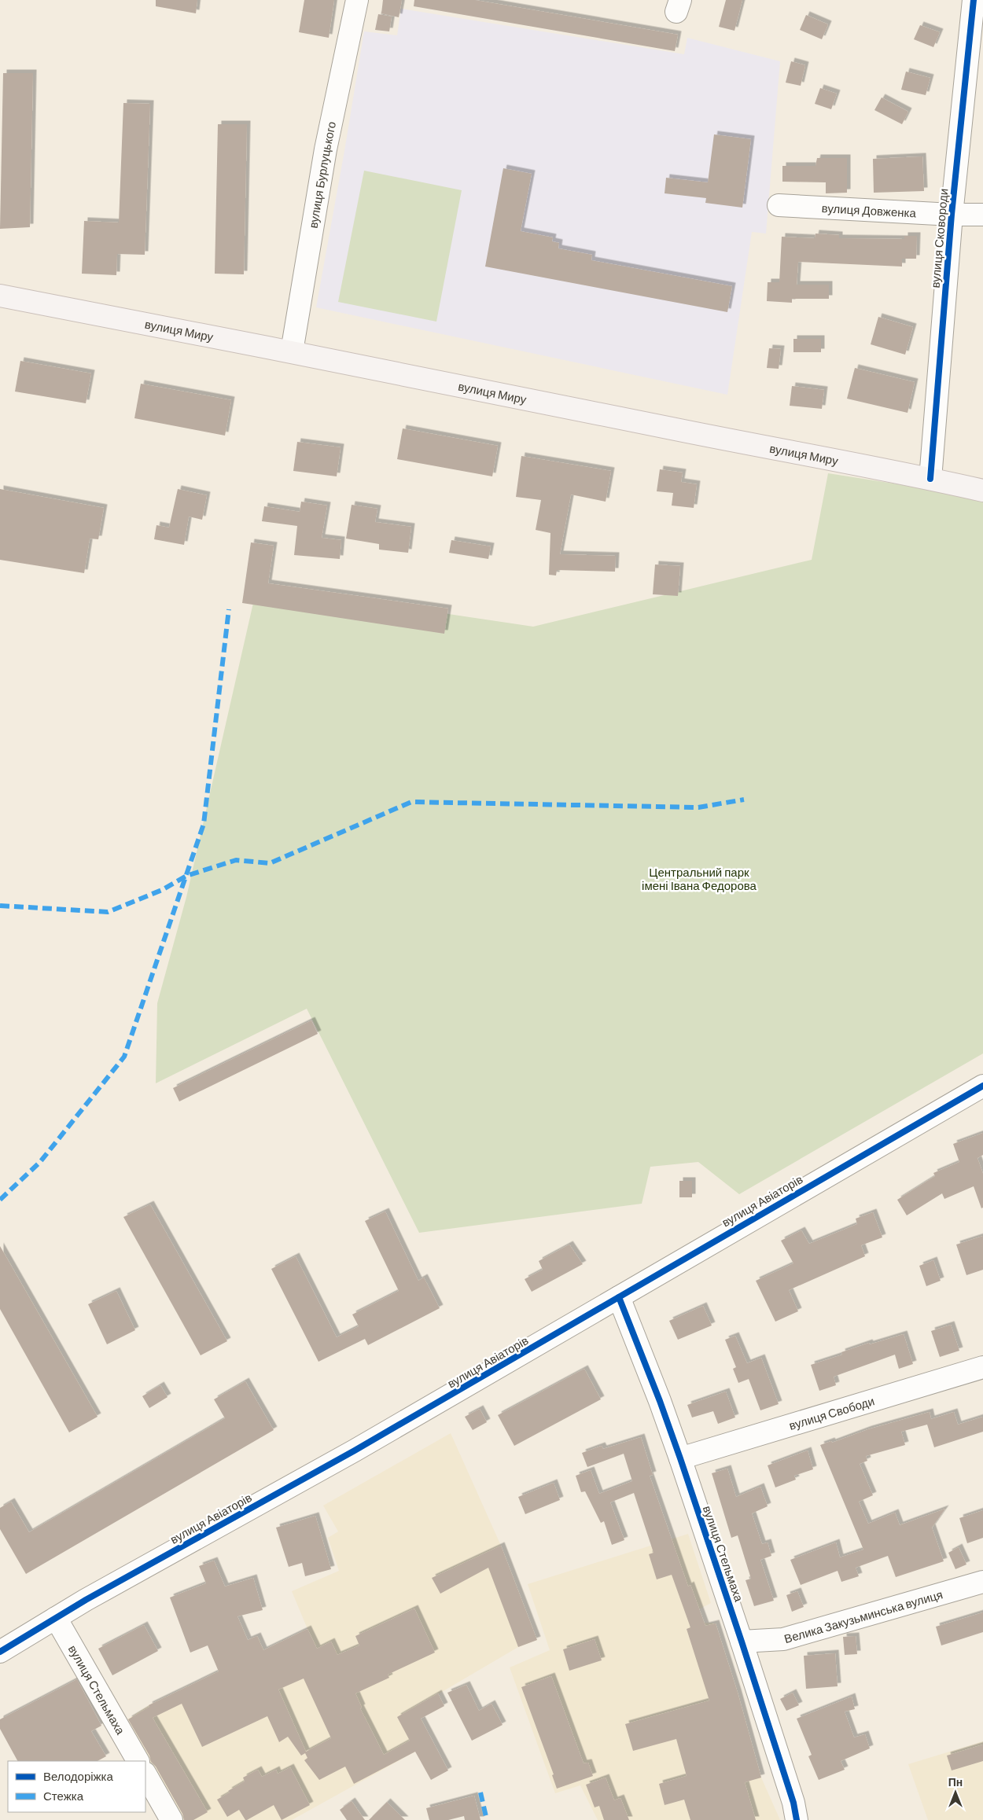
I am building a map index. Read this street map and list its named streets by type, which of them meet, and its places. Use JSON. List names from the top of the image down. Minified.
{"streets":{"main road":["вулиця Миру"],"street":["вулиця Бурлуцького","вулиця Довженка","вулиця Сковороди","вулиця Авіаторів","вулиця Свободи","вулиця Стельмаха","Велика Закузьминська вулиця"]},"crossings":[["вулиця Бурлуцького","вулиця Миру"],["вулиця Довженка","вулиця Сковороди"],["вулиця Сковороди","вулиця Миру"],["вулиця Авіаторів","вулиця Стельмаха"],["вулиця Свободи","вулиця Стельмаха"],["вулиця Стельмаха","Велика Закузьминська вулиця"]],"parks":["Центральний парк імені Івана Федорова"],"legend":["Велодоріжка","Стежка"],"north":"top"}
